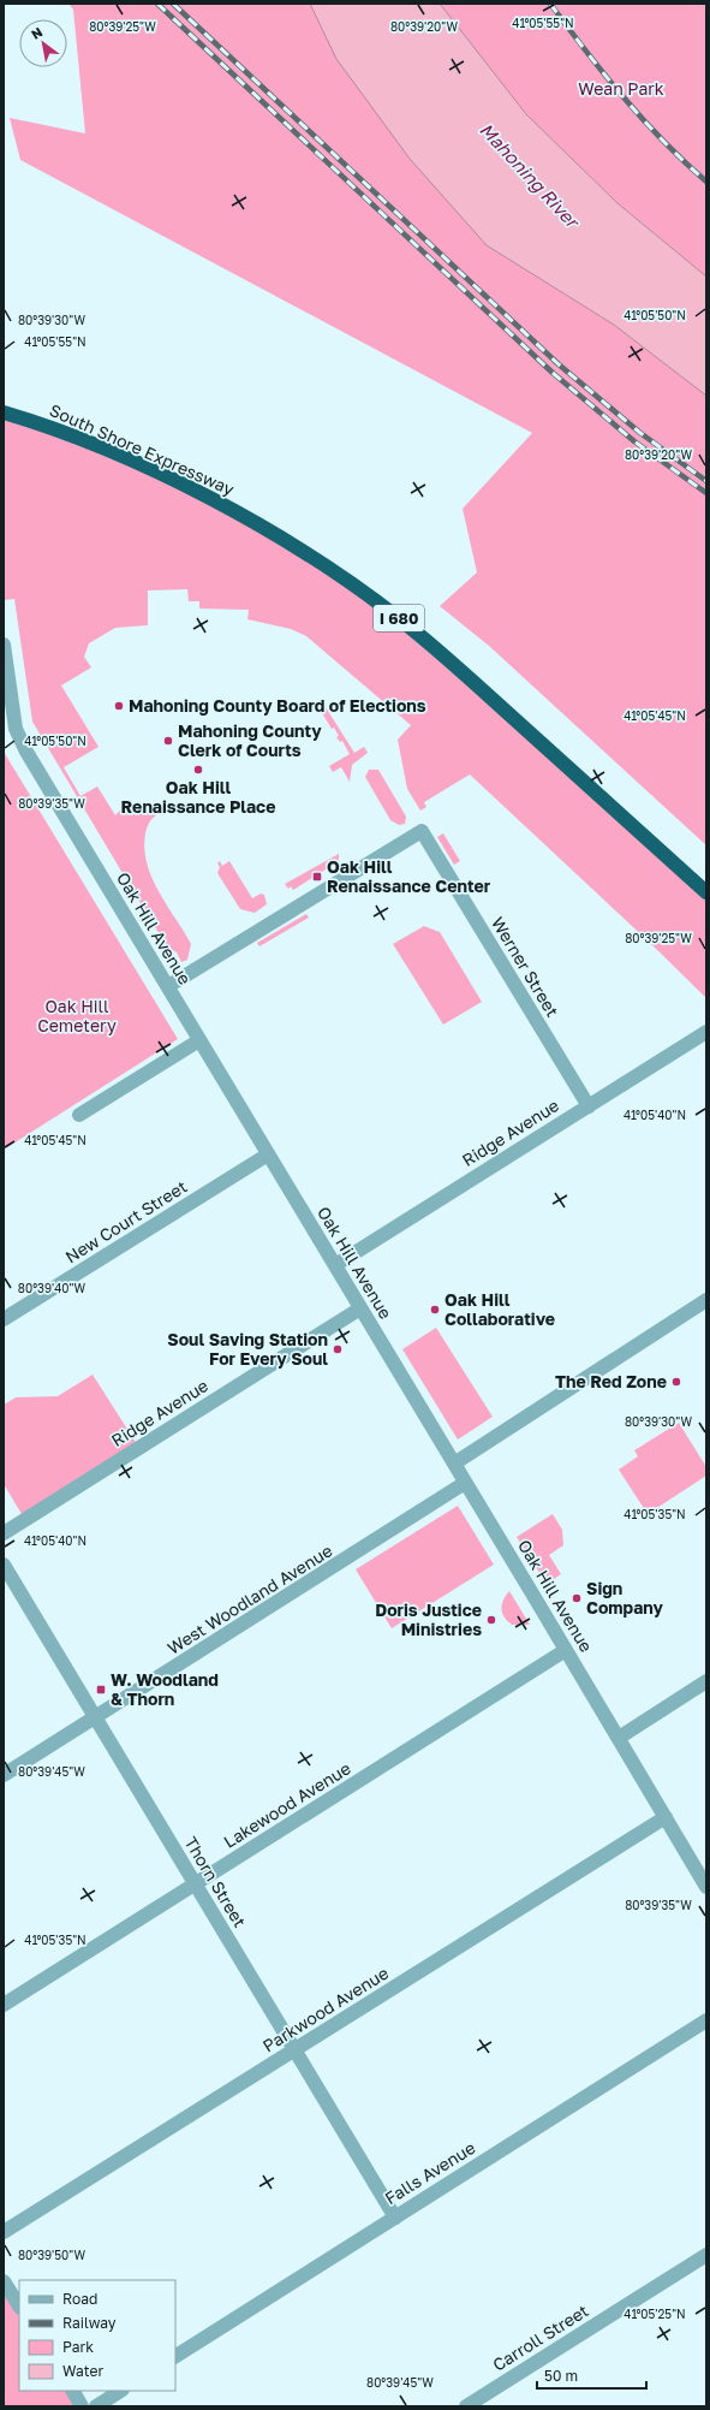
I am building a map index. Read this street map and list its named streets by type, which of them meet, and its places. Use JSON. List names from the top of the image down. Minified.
{"streets":{"highway":["South Shore Expressway","I 680"],"street":["Oak Hill Avenue","Werner Street","Ridge Avenue","New Court Street","West Woodland Avenue","Lakewood Avenue","Thorn Street","Parkwood Avenue","Falls Avenue","Carroll Street"]},"crossings":[["Oak Hill Avenue","Werner Street"],["Oak Hill Avenue","Ridge Avenue"],["Oak Hill Avenue","New Court Street"],["Oak Hill Avenue","West Woodland Avenue"],["Oak Hill Avenue","Lakewood Avenue"],["Oak Hill Avenue","Parkwood Avenue"],["Werner Street","Ridge Avenue"],["West Woodland Avenue","Thorn Street"],["Lakewood Avenue","Thorn Street"],["Thorn Street","Parkwood Avenue"],["Thorn Street","Falls Avenue"]],"water":["Mahoning River"],"parks":["Wean Park","Oak Hill Cemetery"],"places":{"other":["Mahoning County Board of Elections","Mahoning County Clerk of Courts","Oak Hill Renaissance Place","Oak Hill Collaborative","Soul Saving Station For Every Soul","The Red Zone","Sign Company","Doris Justice Ministries"],"transit":["Oak Hill Renaissance Center","W. Woodland & Thorn"]},"legend":["Road","Railway","Park","Water"],"scale_bar":"50 m","north":"top left","coordinates":["41°05'55\"N","80°39'25\"W","80°39'20\"W","41°05'50\"N","80°39'30\"W","41°05'45\"N","80°39'35\"W","41°05'40\"N","80°39'40\"W","41°05'35\"N","80°39'45\"W","80°39'50\"W","41°05'25\"N"]}
